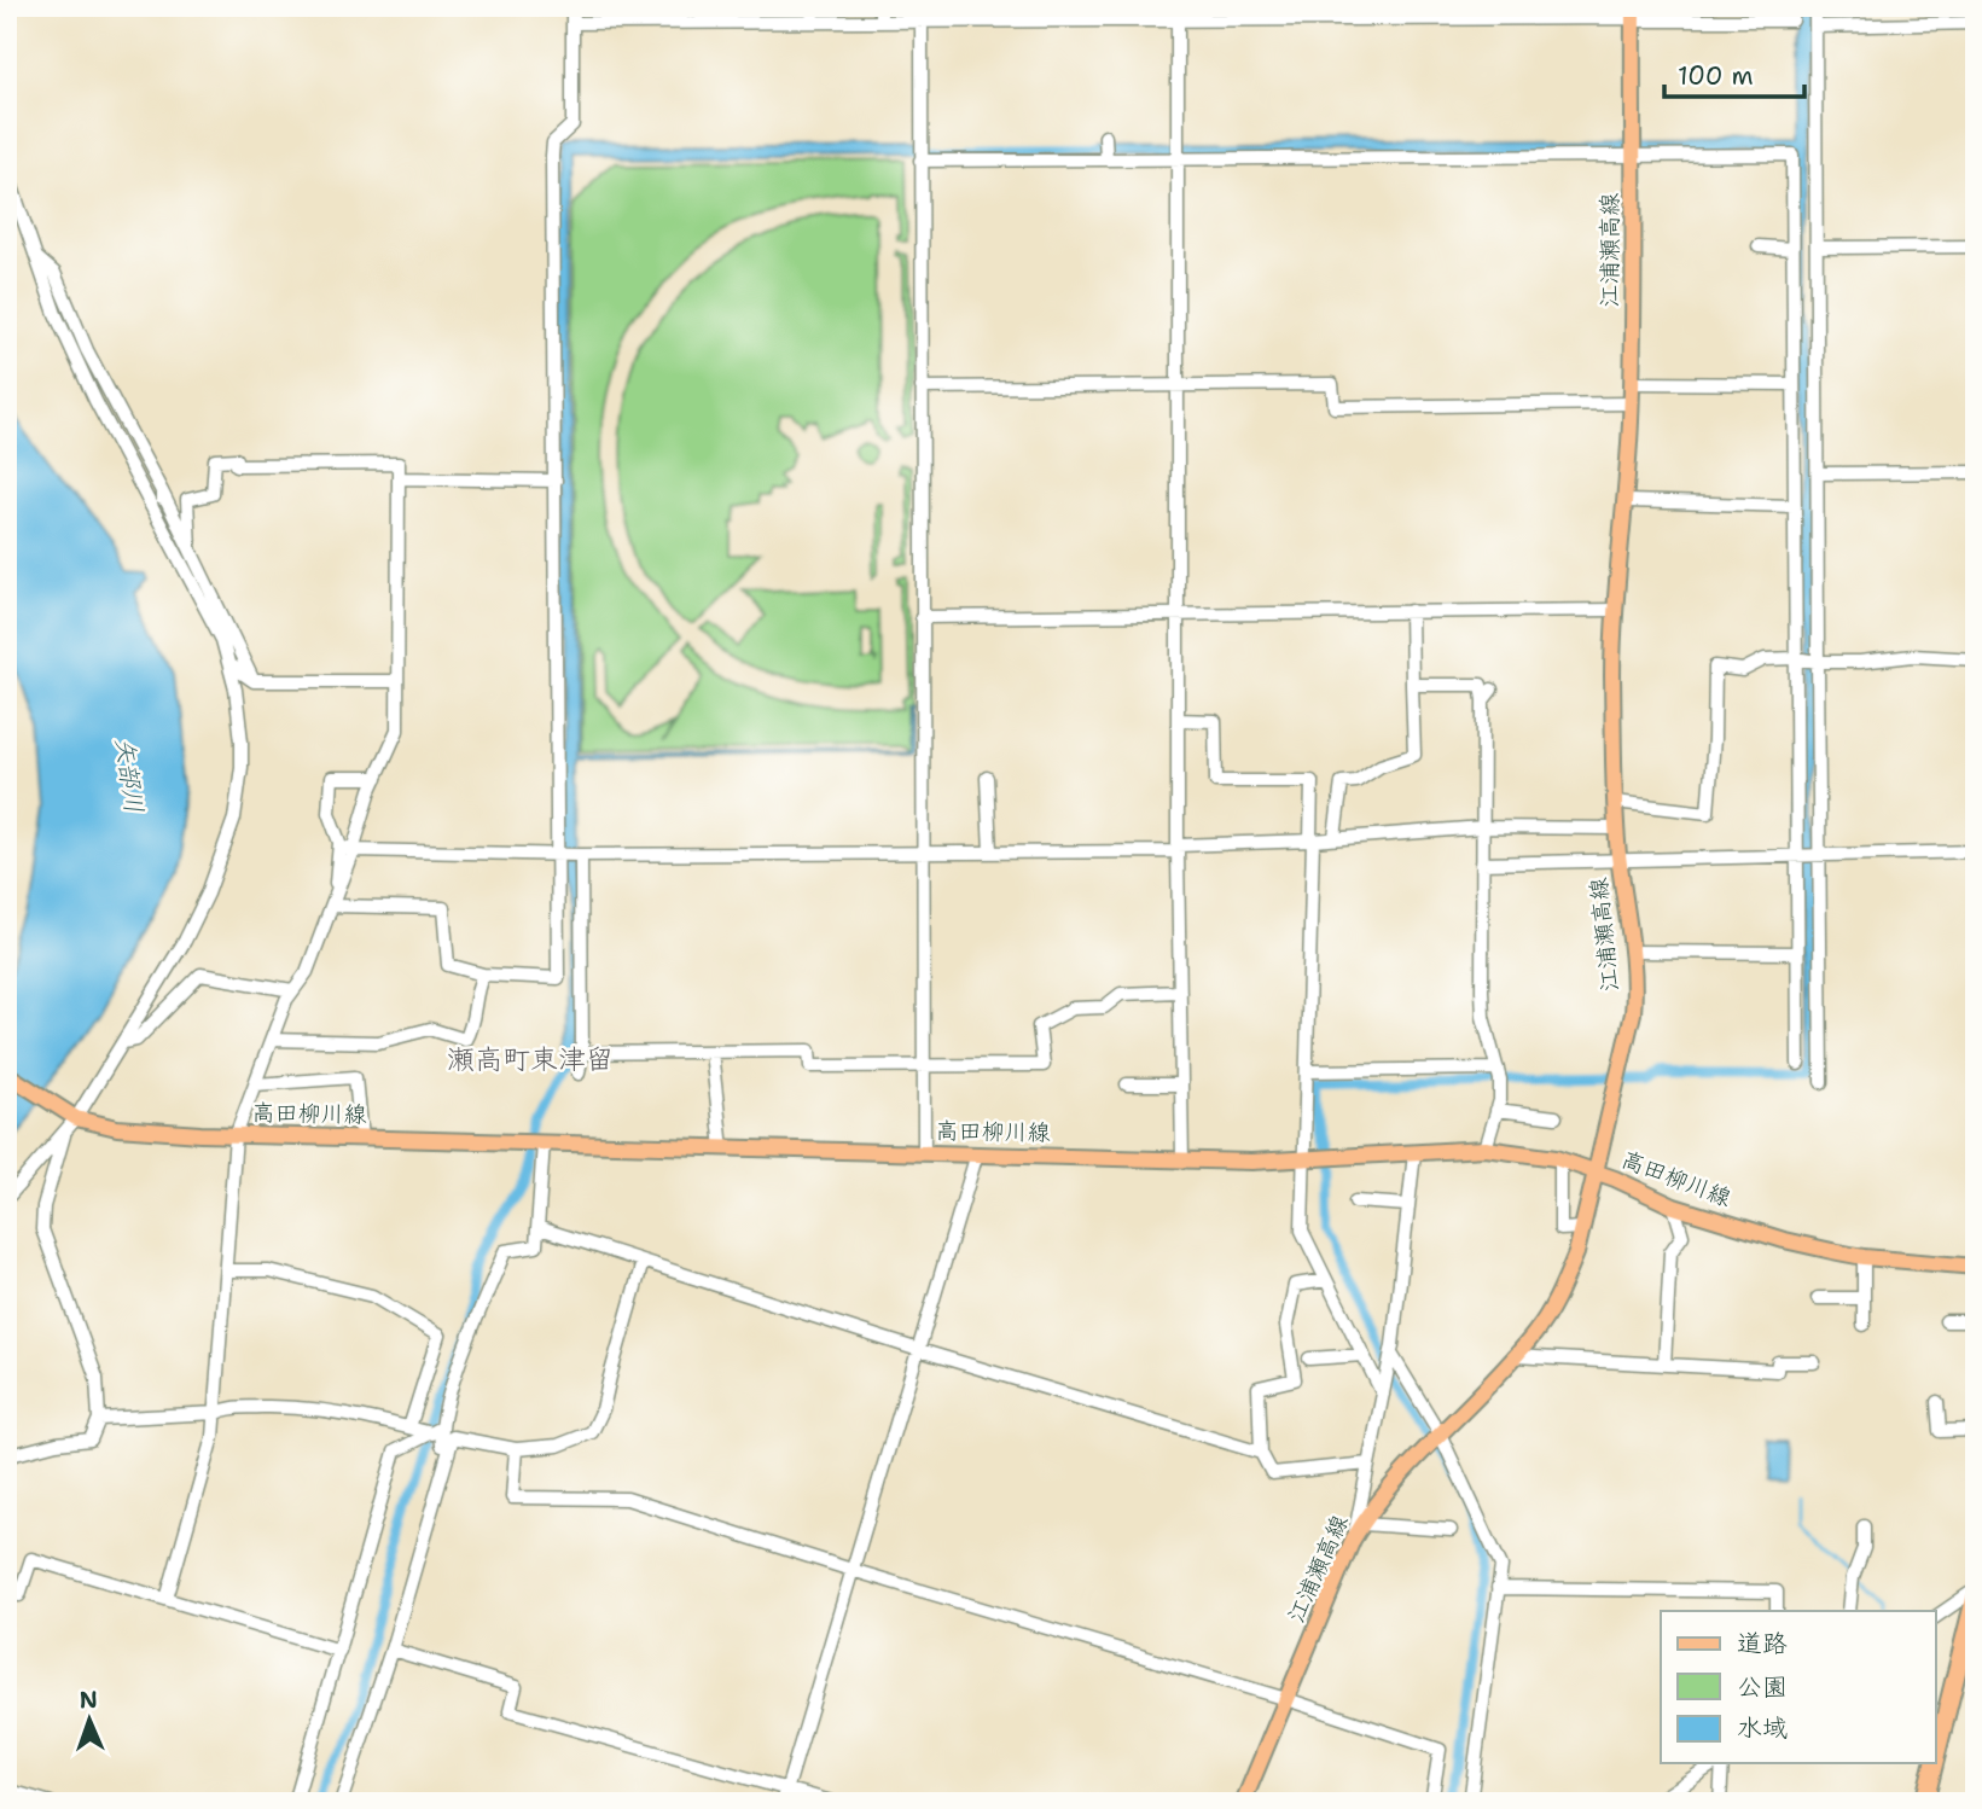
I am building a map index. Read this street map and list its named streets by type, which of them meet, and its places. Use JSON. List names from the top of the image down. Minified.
{"streets":{"main road":["江浦瀬高線","高田柳川線"]},"crossings":[["江浦瀬高線","高田柳川線"]],"districts":["瀬高町東津留"],"water":["矢部川"],"legend":["道路","公園","水域"],"scale_bar":"100 m","north":"top"}
